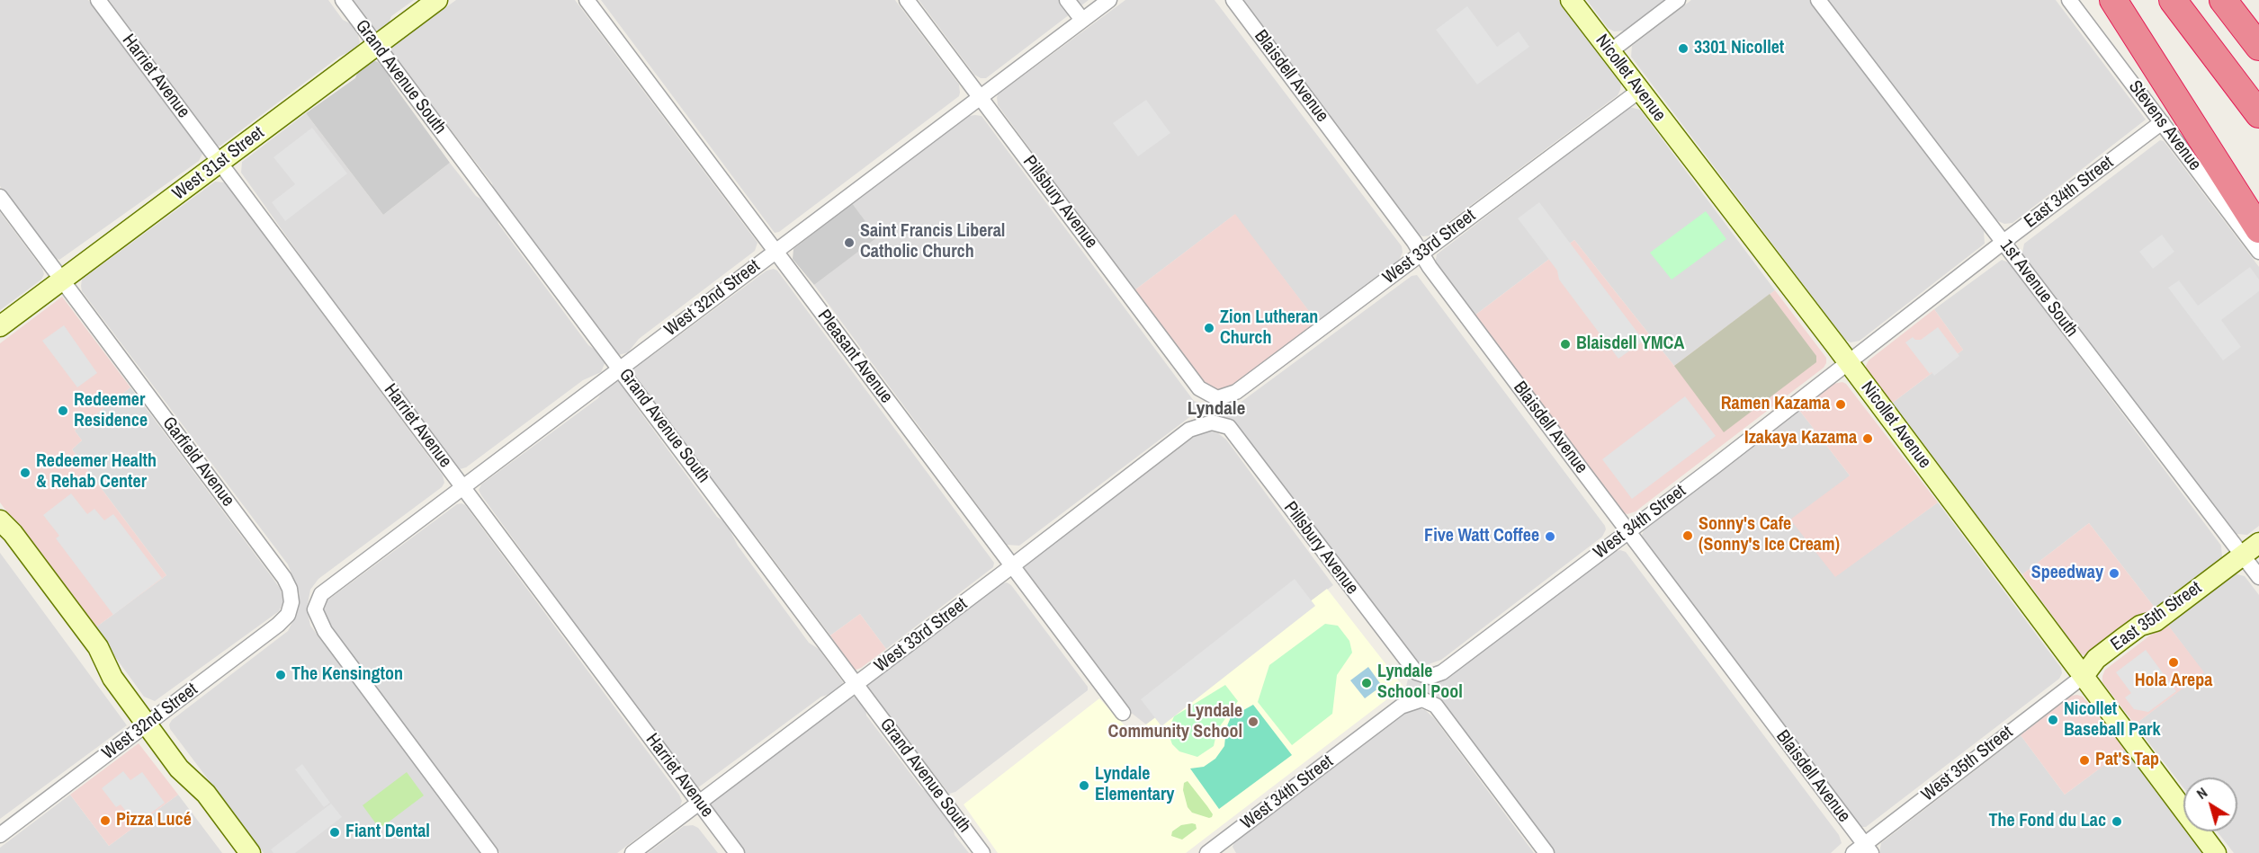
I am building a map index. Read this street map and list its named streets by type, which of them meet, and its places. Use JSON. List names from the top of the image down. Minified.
{"streets":{"main road":["Nicollet Avenue","West 31st Street","East 35th Street"],"street":["Harriet Avenue","Blaisdell Avenue","Grand Avenue South","Stevens Avenue","East 34th Street","Pillsbury Avenue","West 33rd Street","1st Avenue South","West 32nd Street","Pleasant Avenue","Garfield Avenue","West 34th Street","West 35th Street"]},"crossings":[["Harriet Avenue","West 31st Street"],["Harriet Avenue","West 33rd Street"],["Harriet Avenue","West 32nd Street"],["Blaisdell Avenue","West 33rd Street"],["Blaisdell Avenue","West 34th Street"],["Blaisdell Avenue","West 35th Street"],["Grand Avenue South","West 31st Street"],["Grand Avenue South","West 33rd Street"],["Grand Avenue South","West 32nd Street"],["Nicollet Avenue","East 34th Street"],["Nicollet Avenue","West 33rd Street"],["Nicollet Avenue","West 34th Street"],["Nicollet Avenue","East 35th Street"],["Nicollet Avenue","West 35th Street"],["Stevens Avenue","East 34th Street"],["West 31st Street","Garfield Avenue"],["East 34th Street","1st Avenue South"],["East 34th Street","West 34th Street"],["Pillsbury Avenue","West 33rd Street"],["Pillsbury Avenue","West 32nd Street"],["Pillsbury Avenue","West 34th Street"],["West 33rd Street","Pleasant Avenue"],["1st Avenue South","East 35th Street"],["West 32nd Street","Pleasant Avenue"],["West 32nd Street","Garfield Avenue"],["East 35th Street","West 35th Street"]],"districts":["Lyndale"],"places":["3301 Nicollet","Saint Francis Liberal Catholic Church","Zion Lutheran Church","Blaisdell YMCA","Ramen Kazama","Redeemer Residence","Izakaya Kazama","Redeemer Health & Rehab Center","Sonny's Cafe (Sonny's Ice Cream)","Five Watt Coffee","Speedway","Hola Arepa","The Kensington","Lyndale School Pool","Nicollet Baseball Park","Lyndale Community School","Pat's Tap","Lyndale Elementary","Pizza Lucé","The Fond du Lac","Fiant Dental"],"north":"top left"}
